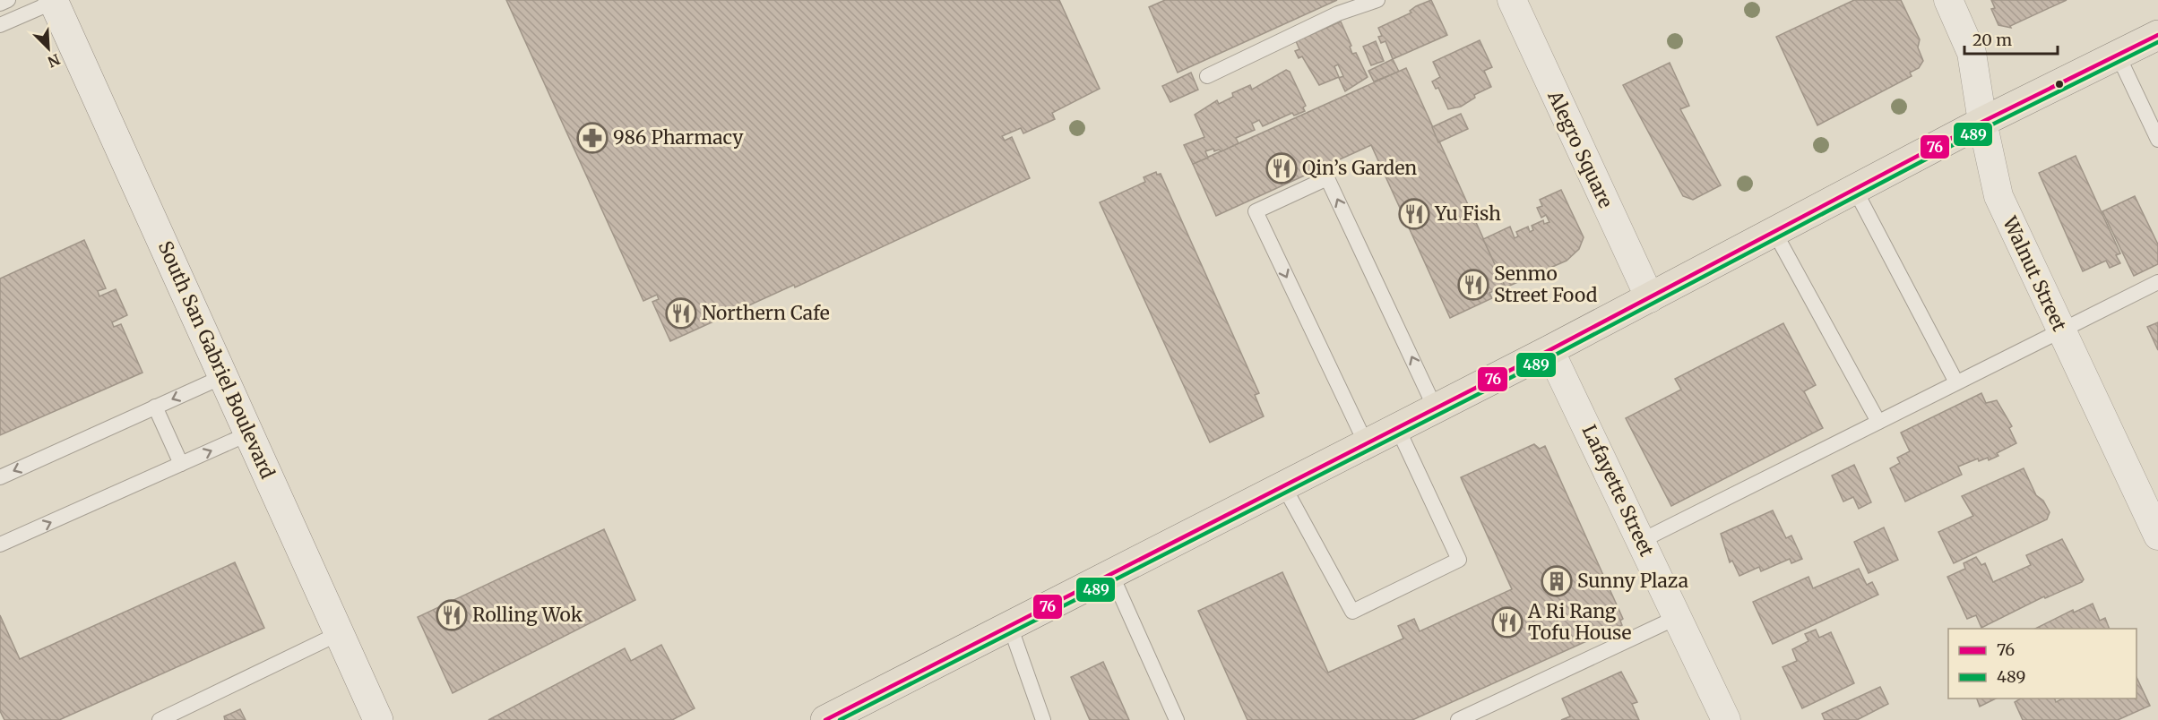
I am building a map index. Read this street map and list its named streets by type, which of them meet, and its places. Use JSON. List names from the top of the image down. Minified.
{"streets":{"main road":["South San Gabriel Boulevard"],"street":["Alegro Square","Walnut Street","Lafayette Street"]},"places":{"pharmacy":["986 Pharmacy"],"restaurant":["Qin’s Garden","Yu Fish","Senmo Street Food","Northern Cafe","Rolling Wok","A Ri Rang Tofu House"],"building":["Sunny Plaza"]},"lines":["transit line 76","transit line 489"],"legend":["76","489"],"scale_bar":"20 m","north":"bottom right"}
